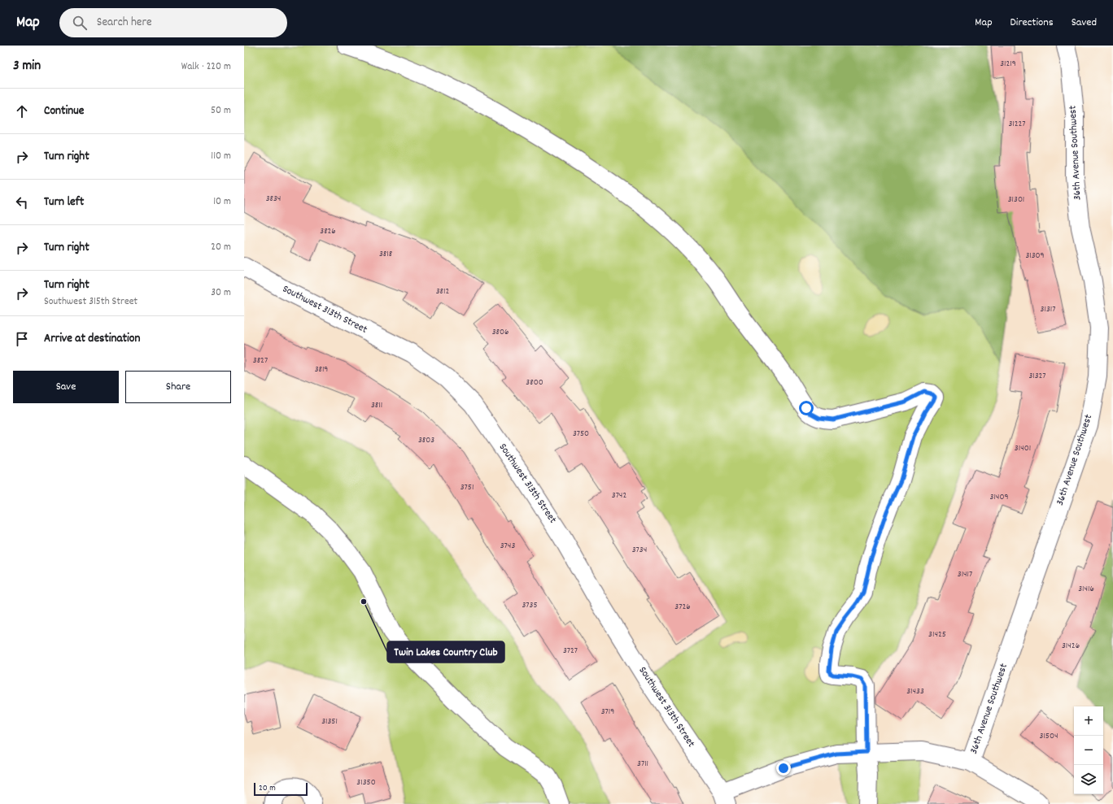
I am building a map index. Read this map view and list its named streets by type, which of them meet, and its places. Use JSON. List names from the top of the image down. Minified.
{"streets":{"street":["36th Avenue Southwest","Southwest 313th Street"]},"places":["Twin Lakes Country Club"],"house_numbers":["31219","31227","3834","31301","3826","3818","31309","3812","31317","3806","3827","3819","31327","3800","3811","3750","3803","31401","3751","3742","31409","3743","3734","31417","31416","3735","3726","31425","31426","3727","31433","3719","31351","31504","3711","31350"],"scale_bar":"20 m","page":{"header":"Map","search":"Search here","nav":["Map","Directions","Saved"],"heading":["3 min","Walk · 220 m"],"list":[["Continue","50 m"],["Turn right","110 m"],["Turn left","10 m"],["Turn right","20 m"],["Turn right","Southwest 315th Street","30 m"],"Arrive at destination"],"buttons":["Save","Share"],"map_buttons":["+","−"],"scale":"20 m"}}
